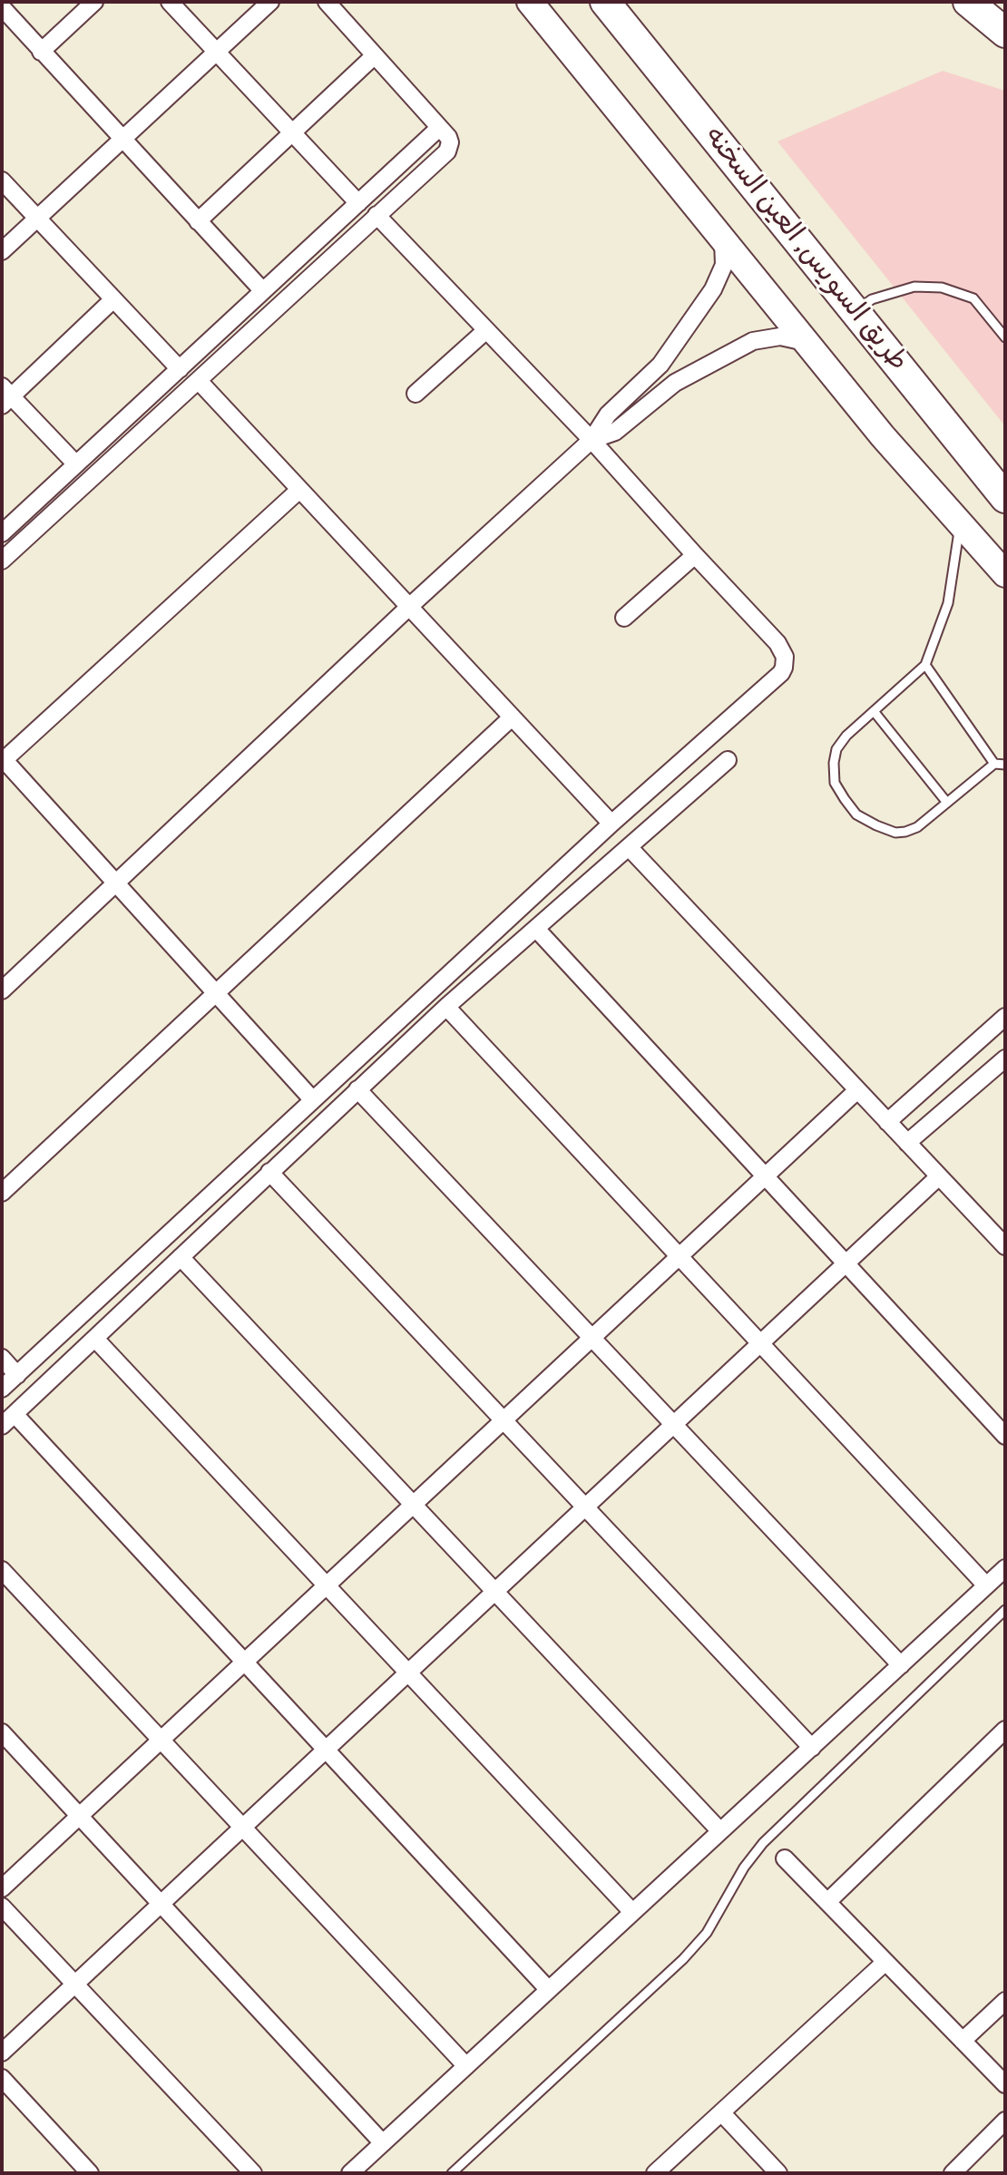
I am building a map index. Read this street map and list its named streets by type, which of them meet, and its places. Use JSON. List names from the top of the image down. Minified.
{"streets":{"highway":["طريق السويس, العين السخنه"]}}
